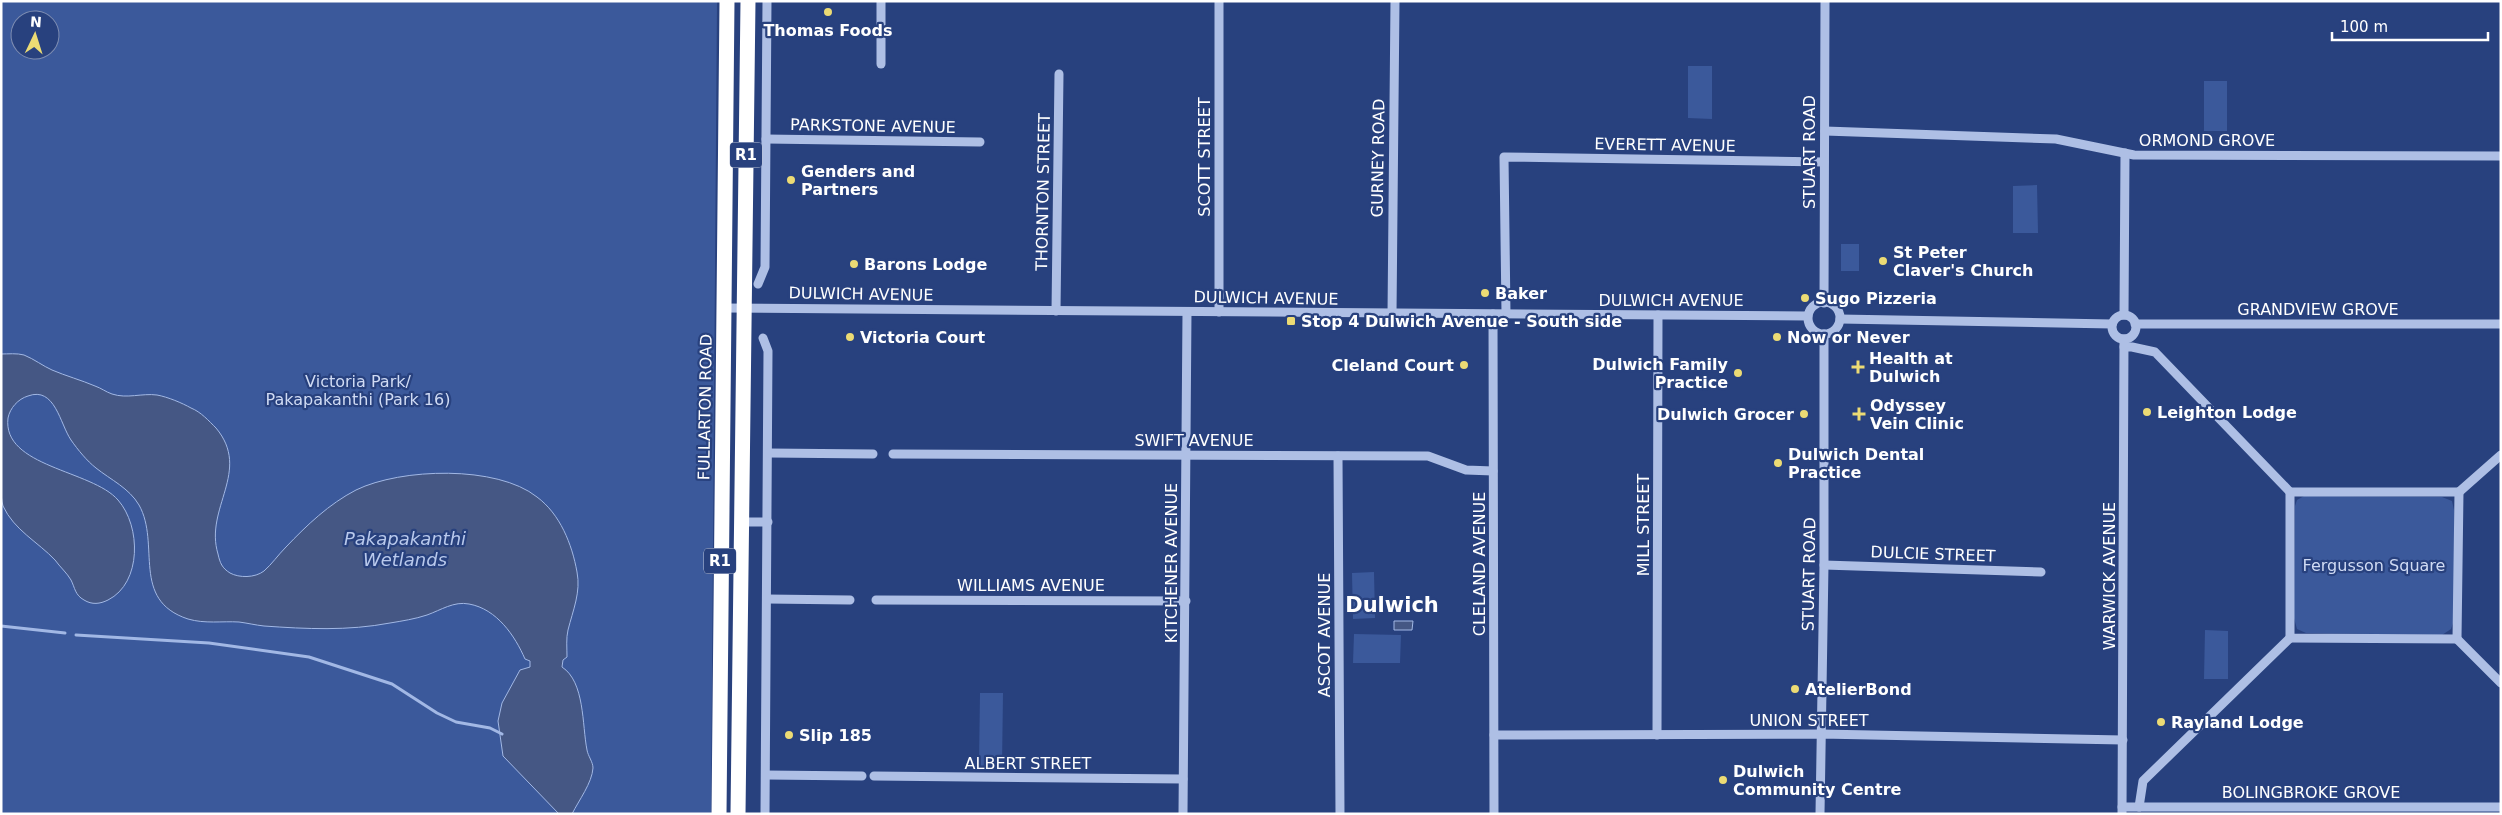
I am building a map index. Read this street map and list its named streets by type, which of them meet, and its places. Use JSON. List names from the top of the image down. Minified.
{"streets":{"highway":["R1","FULLARTON ROAD"],"street":["PARKSTONE AVENUE","ORMOND GROVE","EVERETT AVENUE","STUART ROAD","SCOTT STREET","GURNEY ROAD","THORNTON STREET","DULWICH AVENUE","GRANDVIEW GROVE","SWIFT AVENUE","MILL STREET","DULCIE STREET","KITCHENER AVENUE","CLELAND AVENUE","WARWICK AVENUE","WILLIAMS AVENUE","ASCOT AVENUE","UNION STREET","ALBERT STREET","BOLINGBROKE GROVE"]},"crossings":[["ORMOND GROVE","STUART ROAD"],["EVERETT AVENUE","STUART ROAD"],["EVERETT AVENUE","DULWICH AVENUE"],["STUART ROAD","DULWICH AVENUE"],["STUART ROAD","DULCIE STREET"],["STUART ROAD","UNION STREET"],["R1","DULWICH AVENUE"],["SCOTT STREET","DULWICH AVENUE"],["GURNEY ROAD","DULWICH AVENUE"],["THORNTON STREET","DULWICH AVENUE"],["DULWICH AVENUE","FULLARTON ROAD"],["DULWICH AVENUE","MILL STREET"],["DULWICH AVENUE","KITCHENER AVENUE"],["DULWICH AVENUE","CLELAND AVENUE"],["GRANDVIEW GROVE","WARWICK AVENUE"],["SWIFT AVENUE","KITCHENER AVENUE"],["SWIFT AVENUE","CLELAND AVENUE"],["SWIFT AVENUE","ASCOT AVENUE"],["MILL STREET","UNION STREET"],["KITCHENER AVENUE","WILLIAMS AVENUE"],["KITCHENER AVENUE","ALBERT STREET"],["CLELAND AVENUE","UNION STREET"],["WARWICK AVENUE","UNION STREET"],["WARWICK AVENUE","BOLINGBROKE GROVE"]],"districts":["Dulwich"],"water":["Pakapakanthi Wetlands"],"parks":["Victoria Park/ Pakapakanthi (Park 16)","Fergusson Square"],"places":{"other":["Thomas Foods","Genders and Partners","St Peter Claver's Church","Barons Lodge","Baker","Sugo Pizzeria","Victoria Court","Now or Never","Cleland Court","Dulwich Family Practice","Leighton Lodge","Dulwich Grocer","Dulwich Dental Practice","AtelierBond","Rayland Lodge","Slip 185","Dulwich Community Centre"],"transit":["Stop 4 Dulwich Avenue - South side"],"health":["Health at Dulwich","Odyssey Vein Clinic"]},"scale_bar":"100 m","north":"top"}
